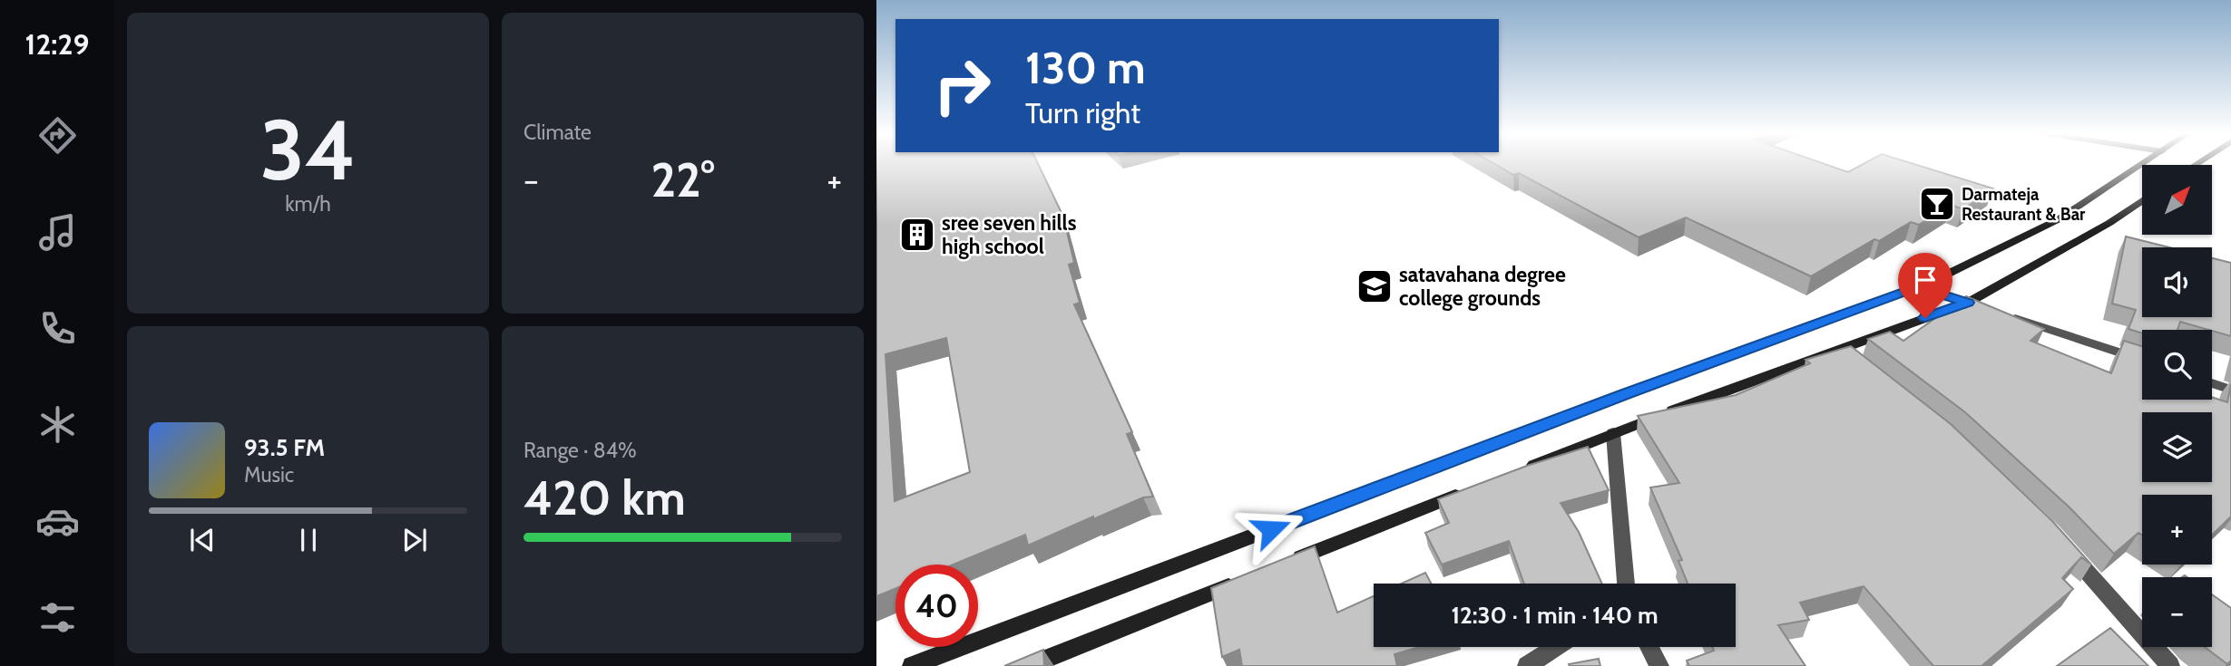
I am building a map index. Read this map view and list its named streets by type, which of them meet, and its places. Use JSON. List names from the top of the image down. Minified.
{"places":{"bar":["Darmateja Restaurant & Bar"],"building":["sree seven hills high school"],"school or university":["satavahana degree college grounds"]},"north":"top right","page":{"tabs":"12:29","tile":[["34","km/h"],"Climate",["Range · 84%","420 km"]],"turn":["130 m","Turn right"],"heat":["−","22°","+"],"map_buttons":["+","−"],"song":["93.5 FM","Music"],"limit":"40","trip":"12:30 · 1 min · 140 m"}}
